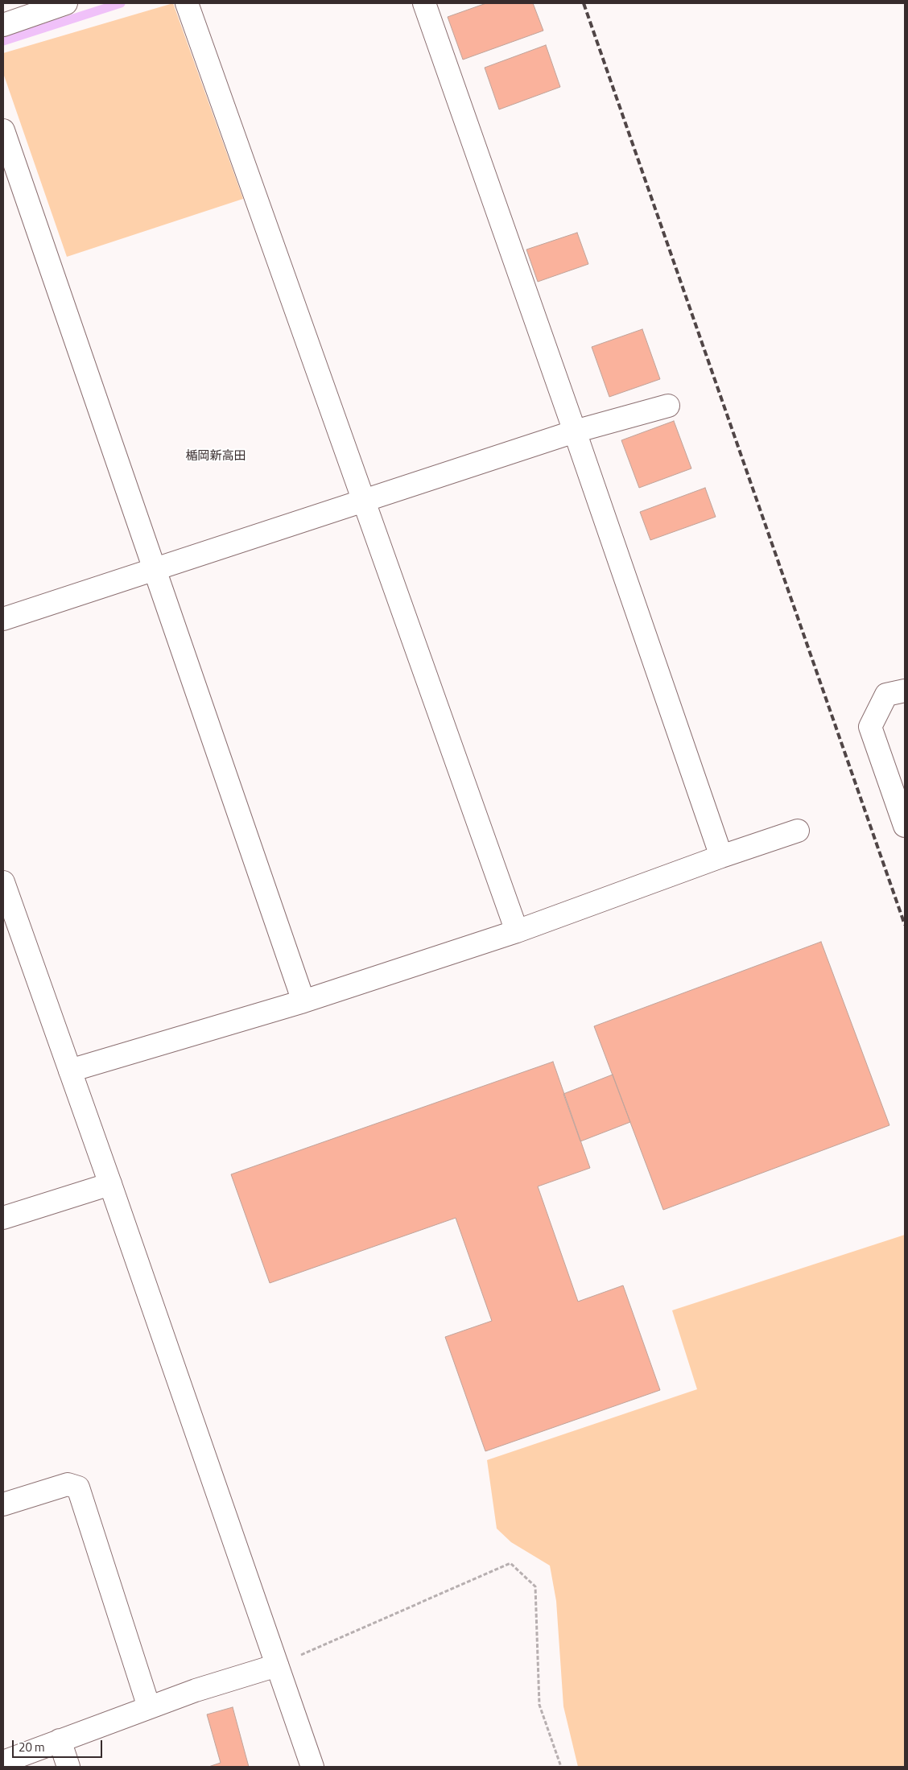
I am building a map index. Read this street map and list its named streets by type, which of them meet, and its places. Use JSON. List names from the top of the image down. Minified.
{"districts":["楯岡新高田"],"scale_bar":"20 m"}
